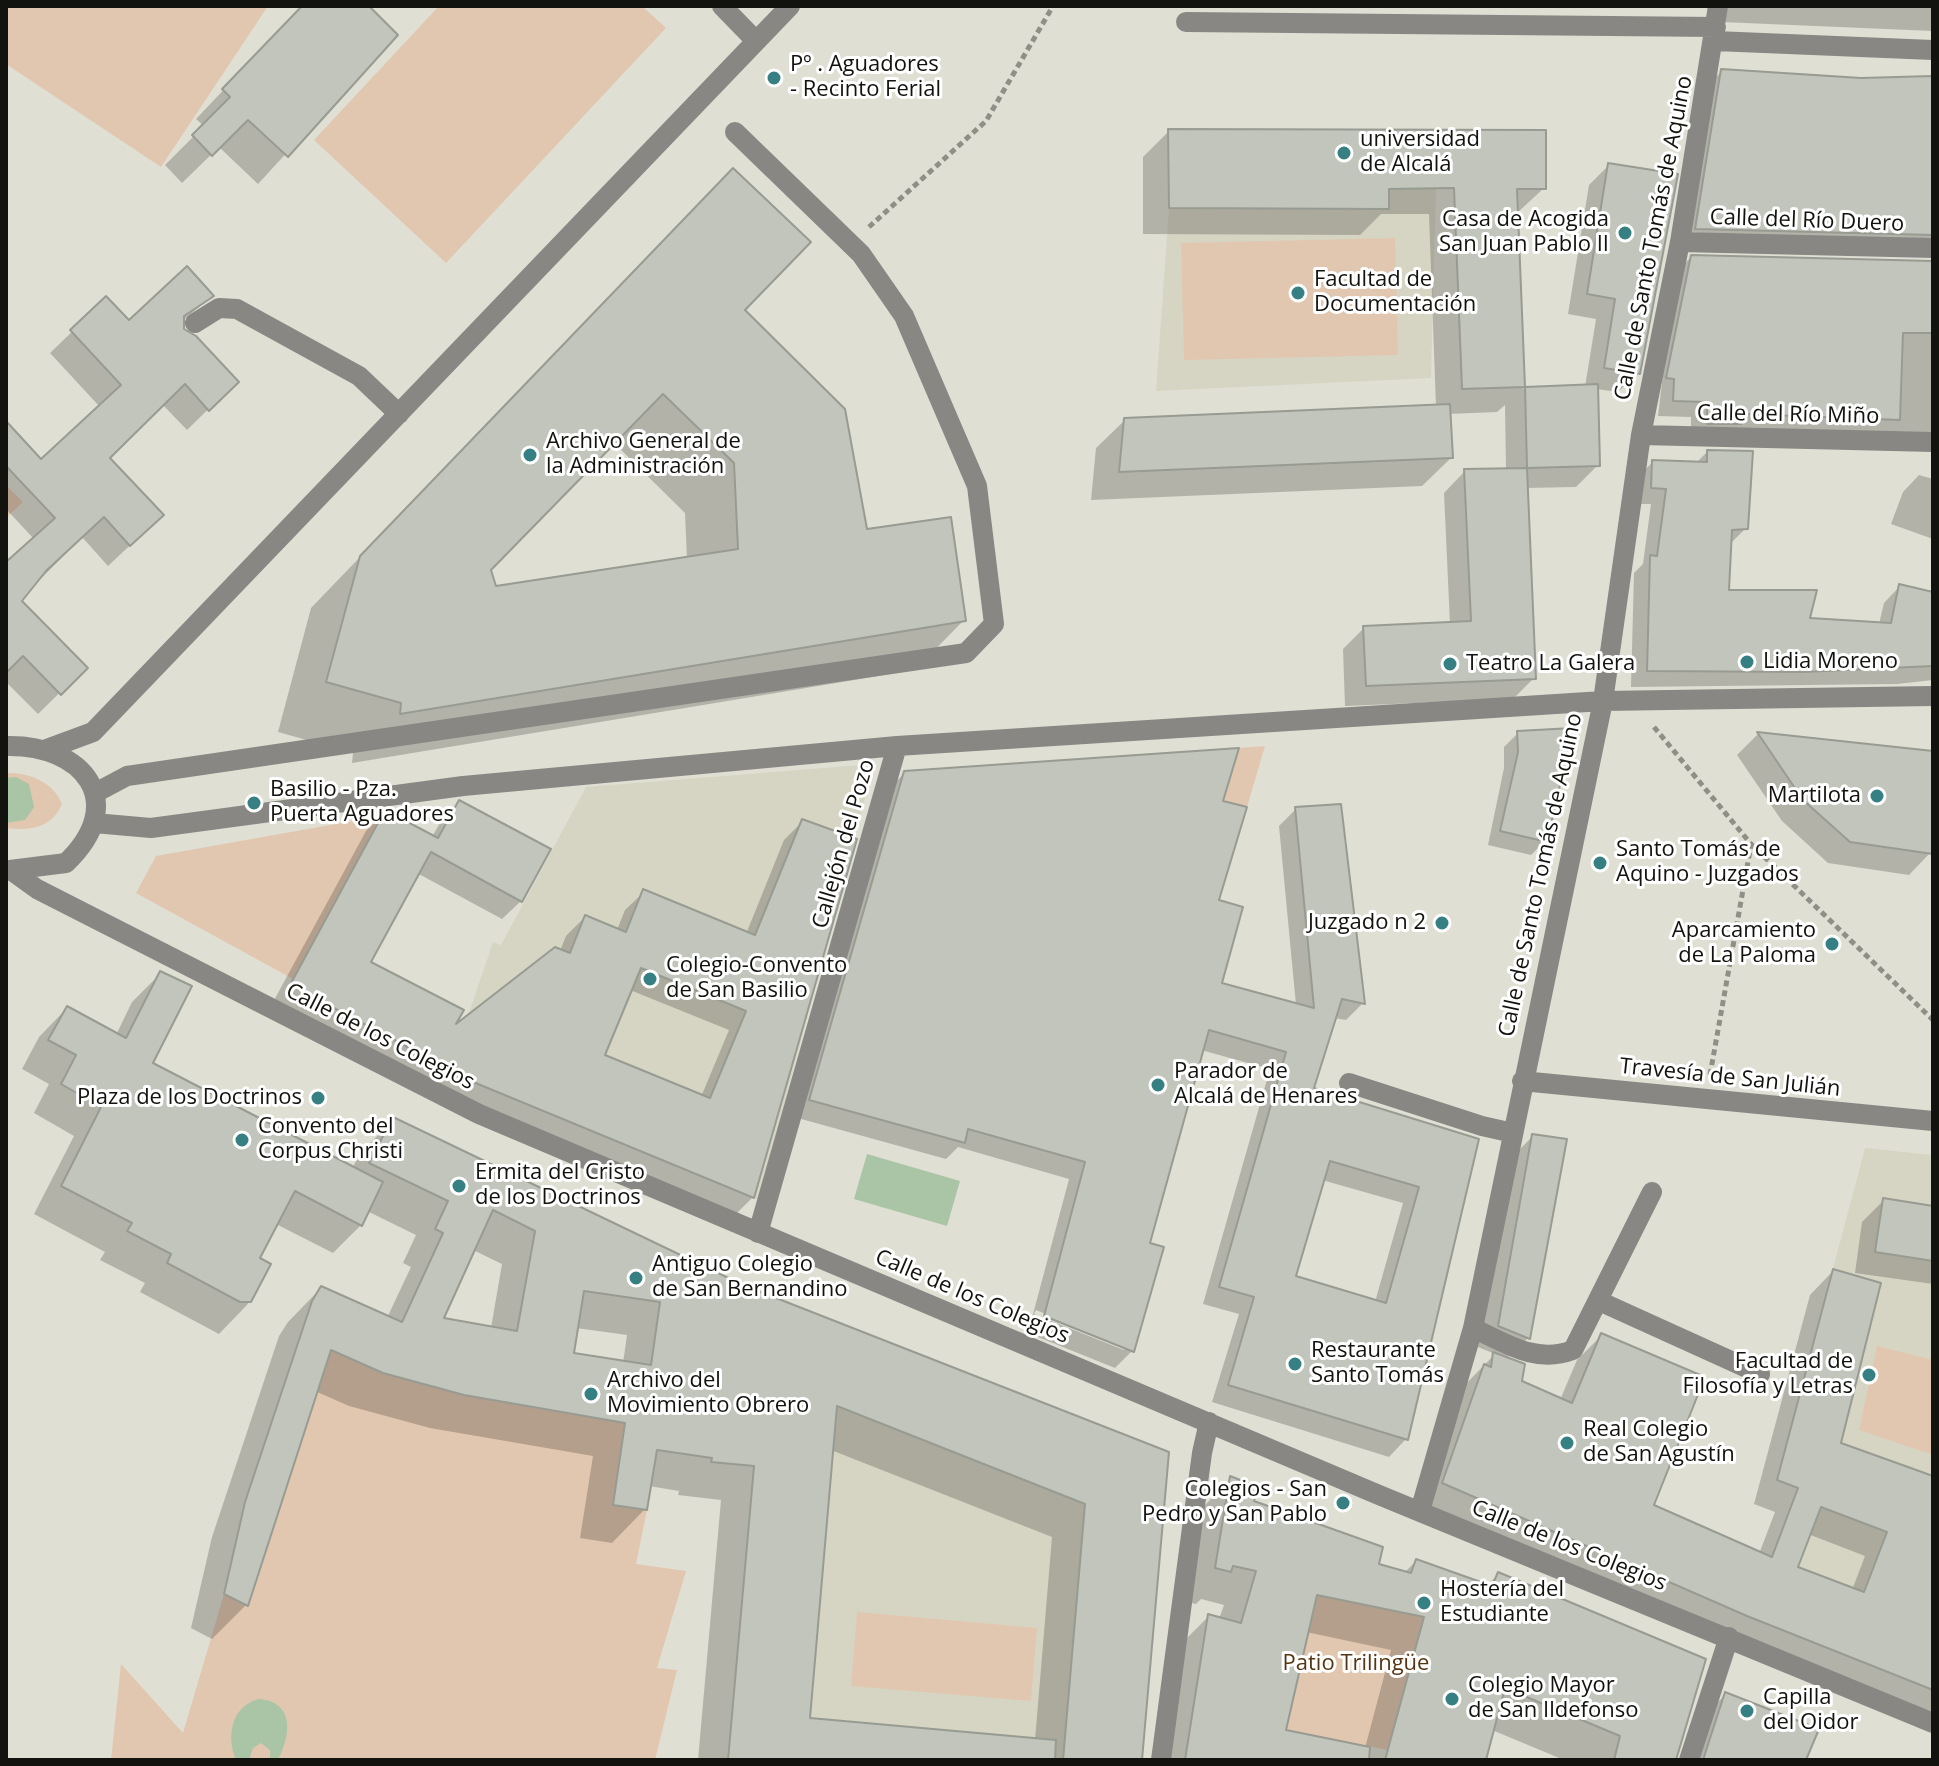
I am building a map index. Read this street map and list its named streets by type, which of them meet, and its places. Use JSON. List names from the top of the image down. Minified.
{"streets":{"street":["Calle del Río Duero","Calle de Santo Tomás de Aquino","Calle del Río Miño","Callejón del Pozo","Calle de los Colegios","Travesía de San Julián"]},"crossings":[["Calle del Río Duero","Calle de Santo Tomás de Aquino"],["Calle de Santo Tomás de Aquino","Calle del Río Miño"],["Calle de Santo Tomás de Aquino","Calle de los Colegios"],["Calle de Santo Tomás de Aquino","Travesía de San Julián"],["Callejón del Pozo","Calle de los Colegios"]],"parks":["Patio Trilingüe"],"places":["Pº . Aguadores - Recinto Ferial","universidad de Alcalá","Casa de Acogida San Juan Pablo II","Facultad de Documentación","Archivo General de la Administración","Lidia Moreno","Teatro La Galera","Martilota","Basilio - Pza. Puerta Aguadores","Santo Tomás de Aquino - Juzgados","Juzgado n 2","Aparcamiento de La Paloma","Colegio-Convento de San Basilio","Parador de Alcalá de Henares","Plaza de los Doctrinos","Convento del Corpus Christi","Ermita del Cristo de los Doctrinos","Antiguo Colegio de San Bernandino","Restaurante Santo Tomás","Facultad de Filosofía y Letras","Archivo del Movimiento Obrero","Real Colegio de San Agustín","Colegios - San Pedro y San Pablo","Hostería del Estudiante","Colegio Mayor de San Ildefonso","Capilla del Oidor"]}
